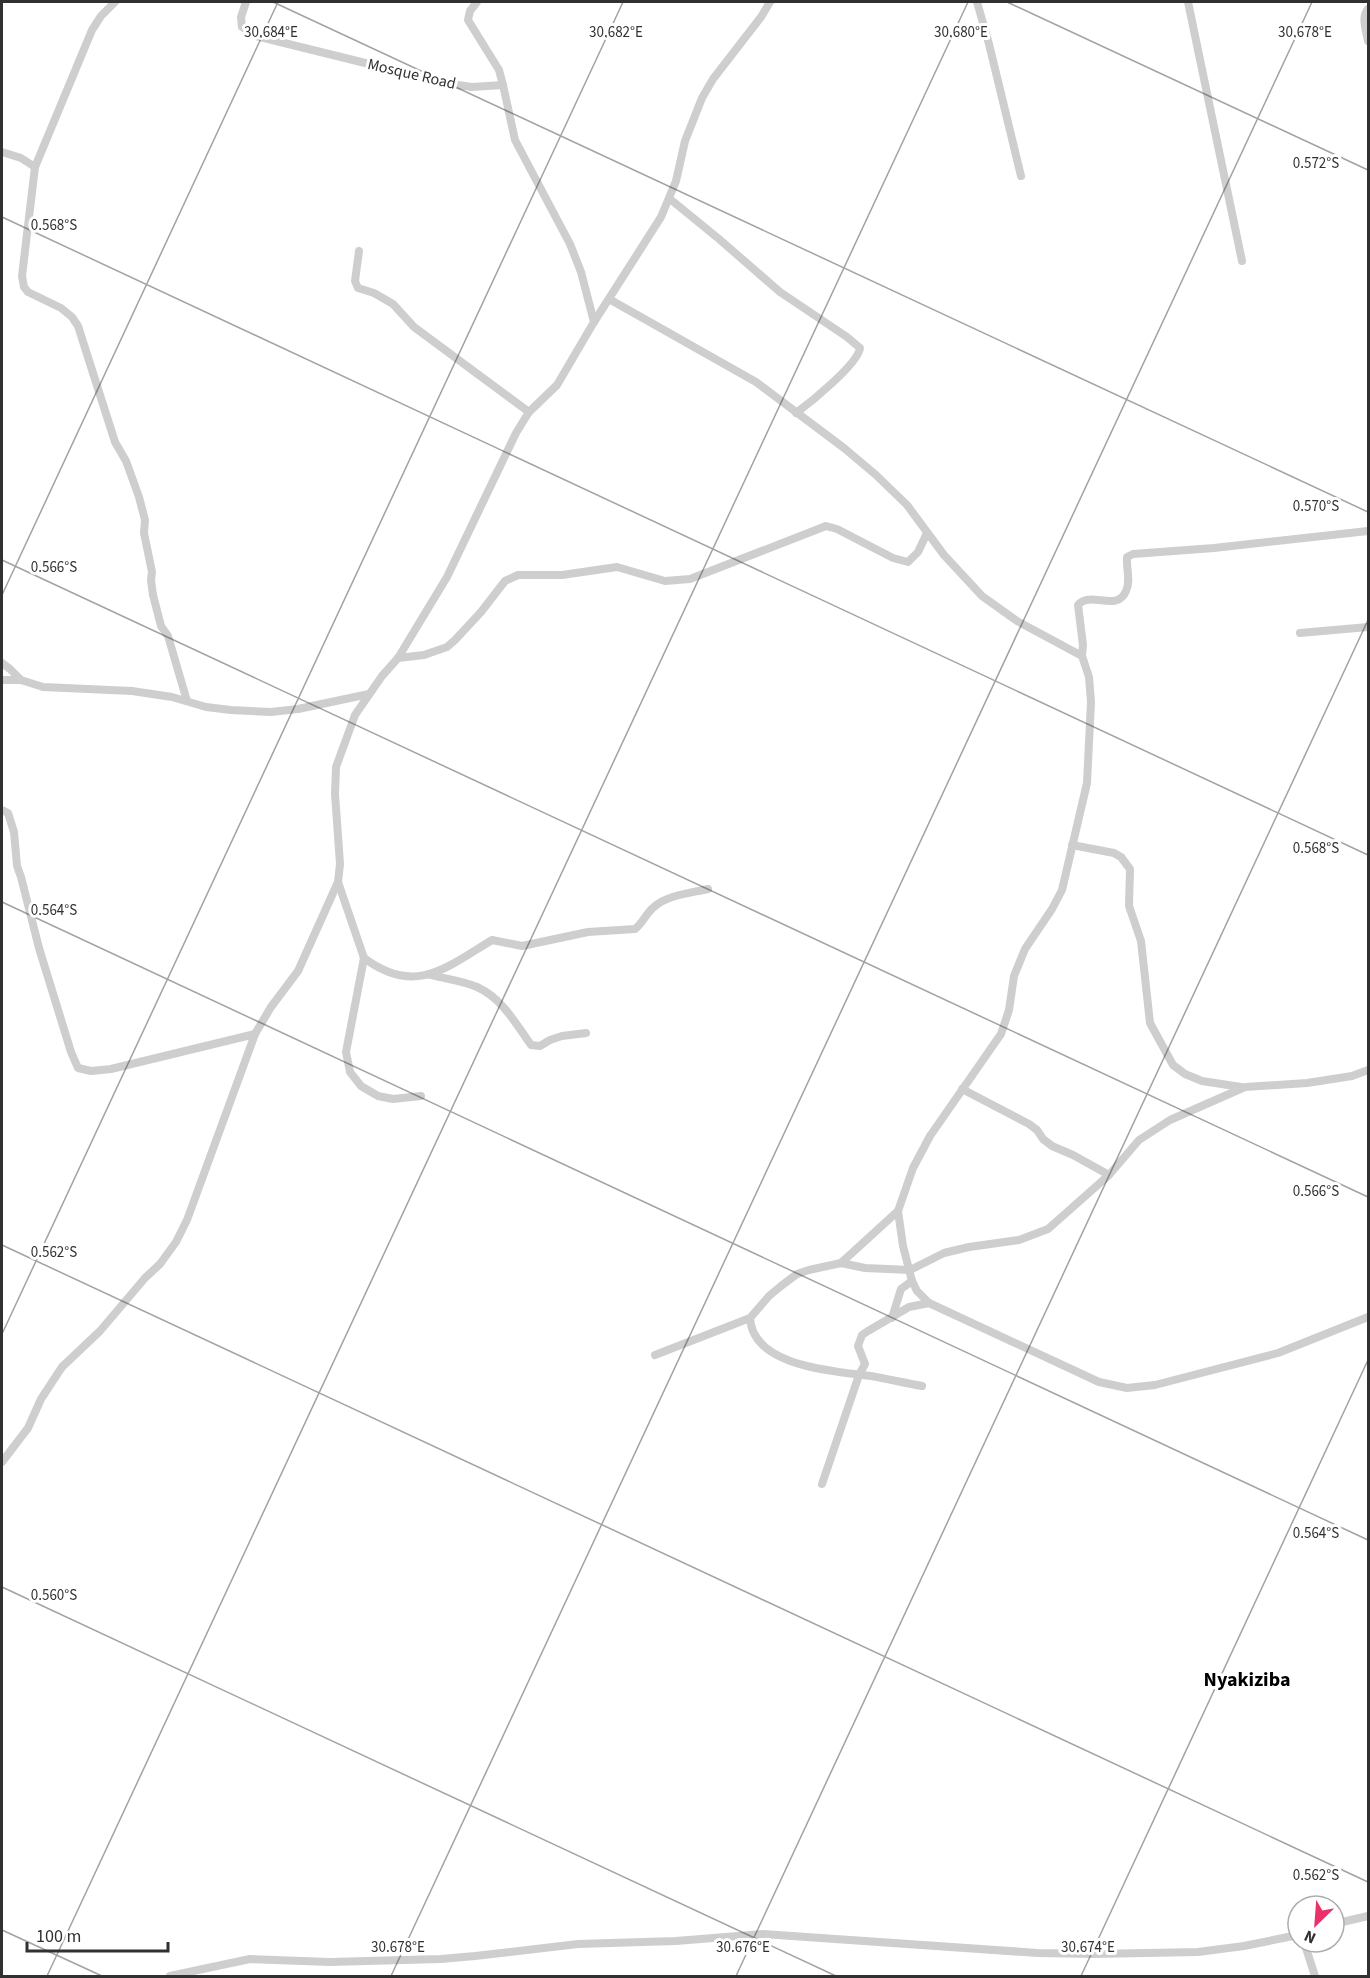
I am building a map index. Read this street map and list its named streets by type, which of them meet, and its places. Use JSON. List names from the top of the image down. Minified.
{"streets":{"street":["Mosque Road"]},"districts":["Nyakiziba"],"scale_bar":"100 m","north":"bottom left","coordinates":["30.684°E","30.682°E","30.680°E","30.678°E","0.572°S","0.568°S","0.570°S","0.566°S","0.564°S","0.562°S","0.560°S","30.676°E","30.674°E"]}
